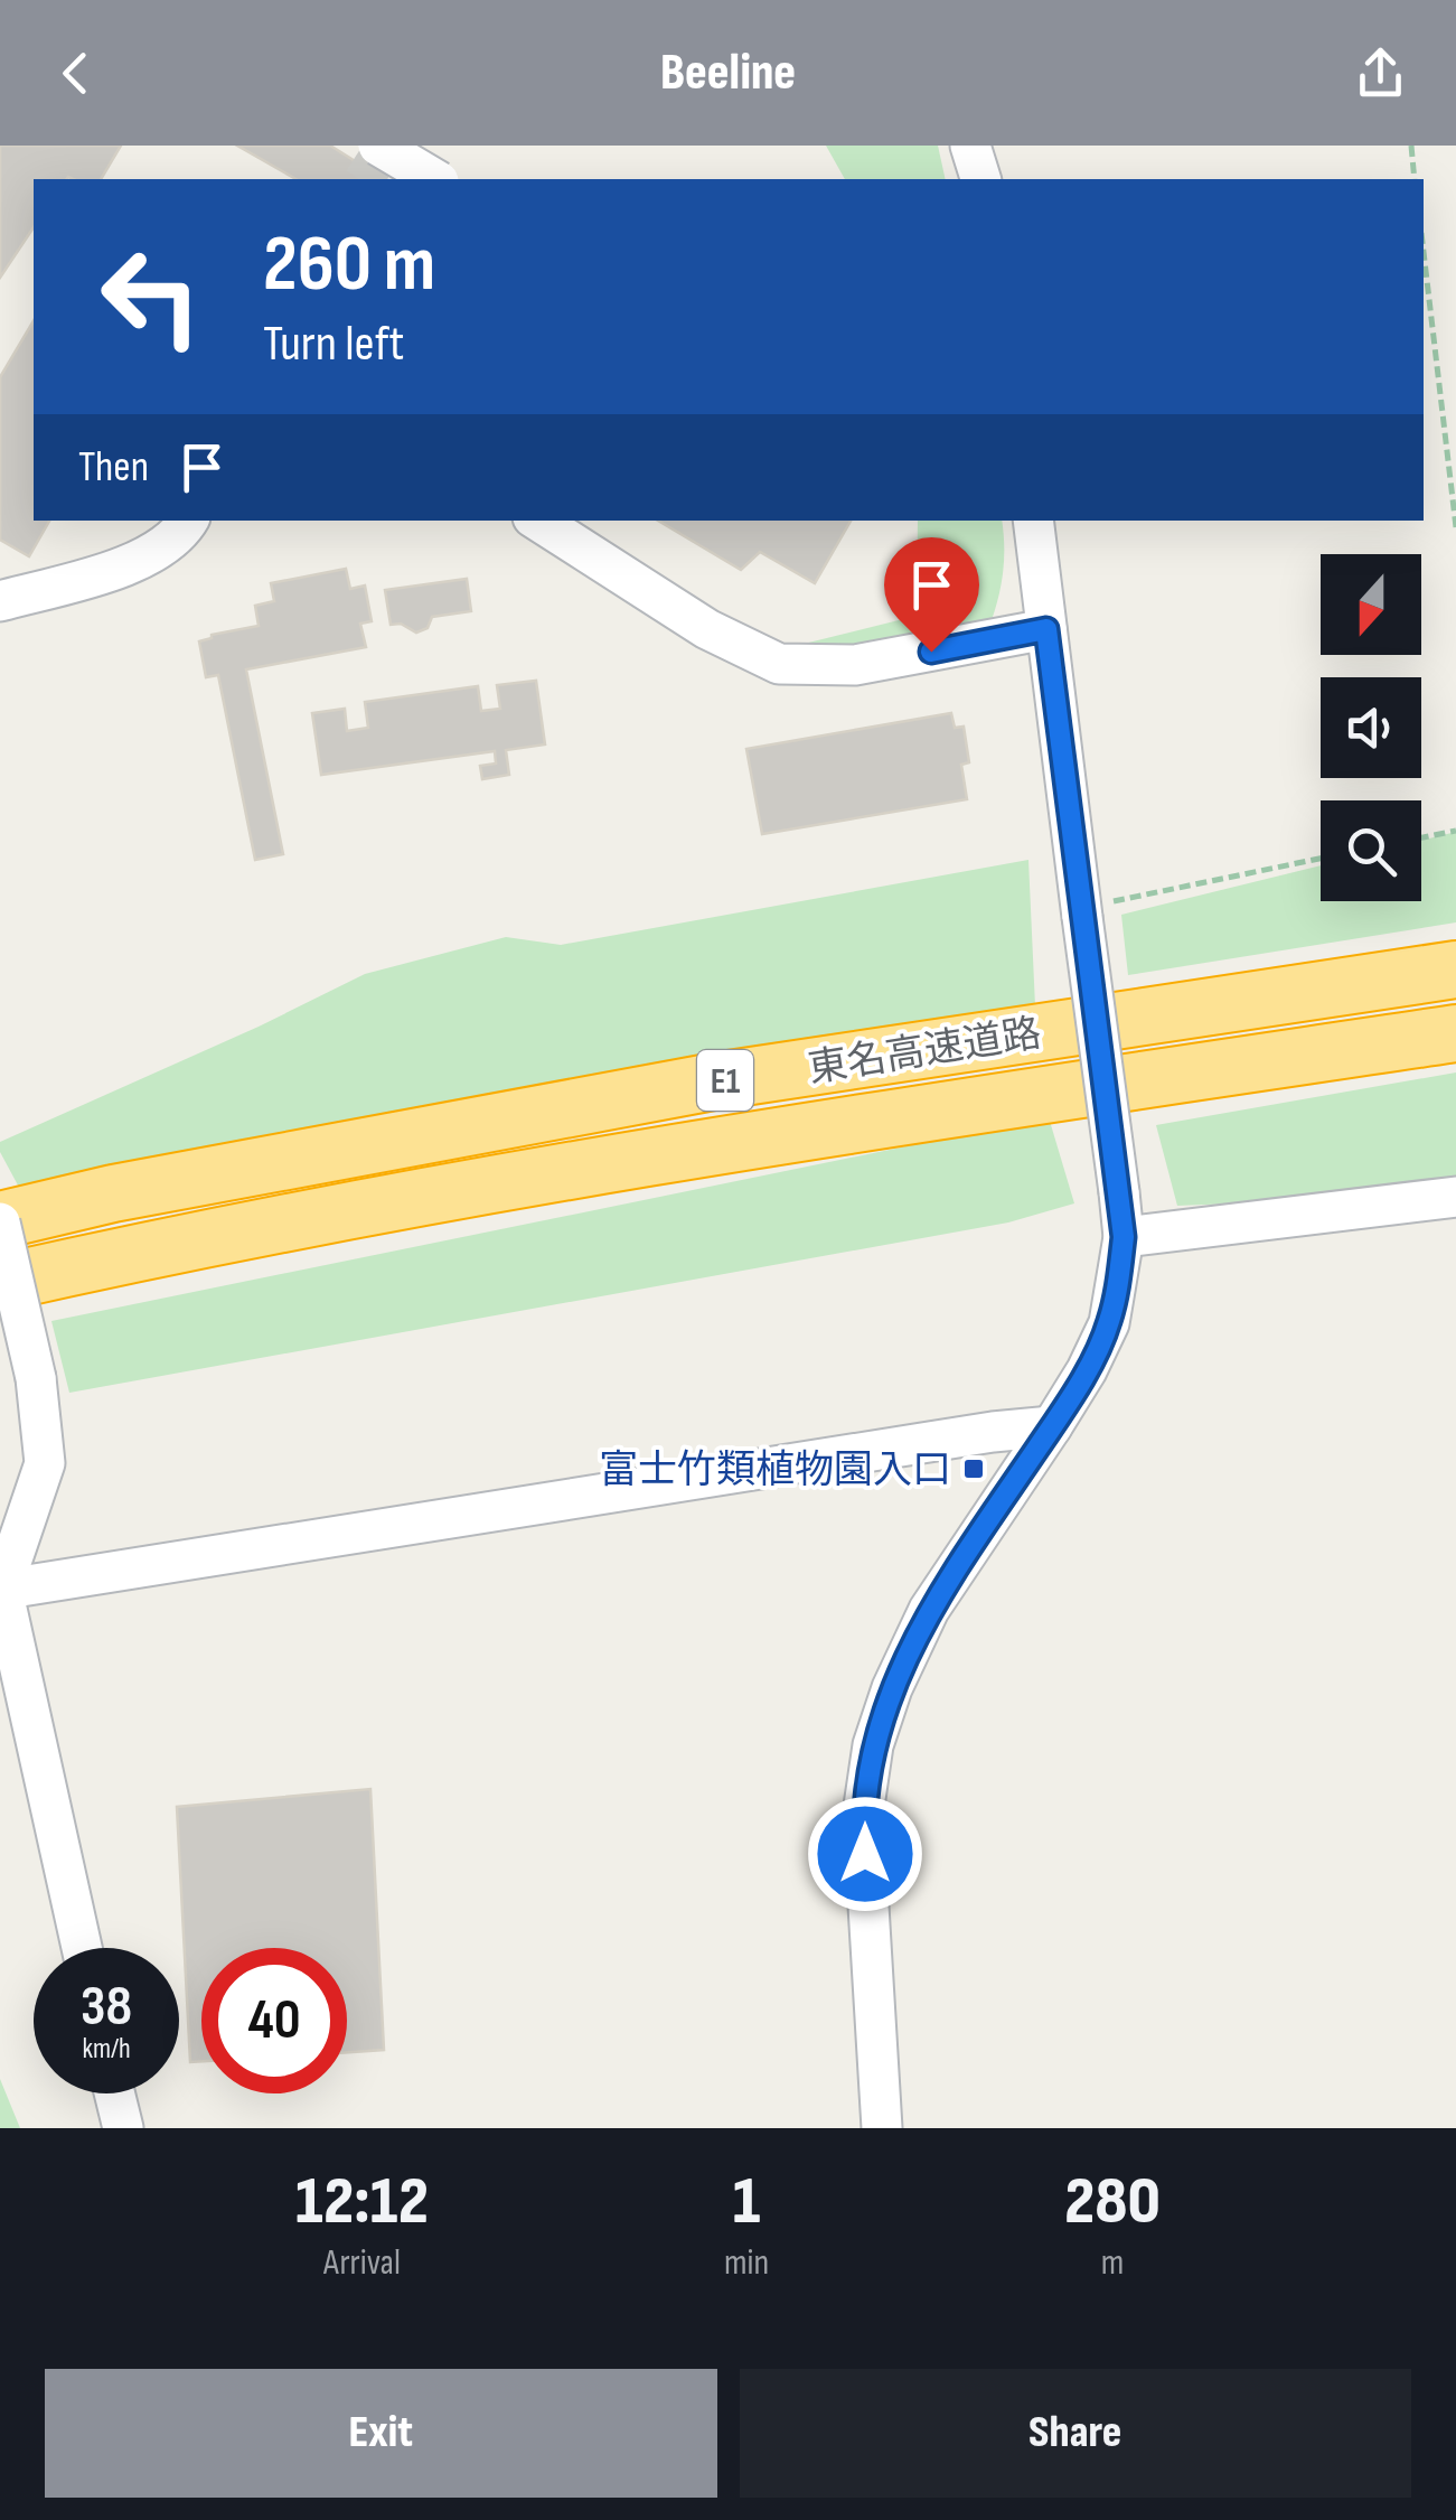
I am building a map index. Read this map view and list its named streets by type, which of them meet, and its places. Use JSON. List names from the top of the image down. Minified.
{"streets":{"highway":["東名高速道路","E1"]},"places":{"transit":["富士竹類植物園入口"]},"north":"bottom","page":{"header":"Beeline","turn":["260 m","Turn left"],"then":"Then","speed":"38 km/h","limit":"40","eta":["12:12","Arrival","1","min","280","m"],"buttons":["Exit","Share"]}}
